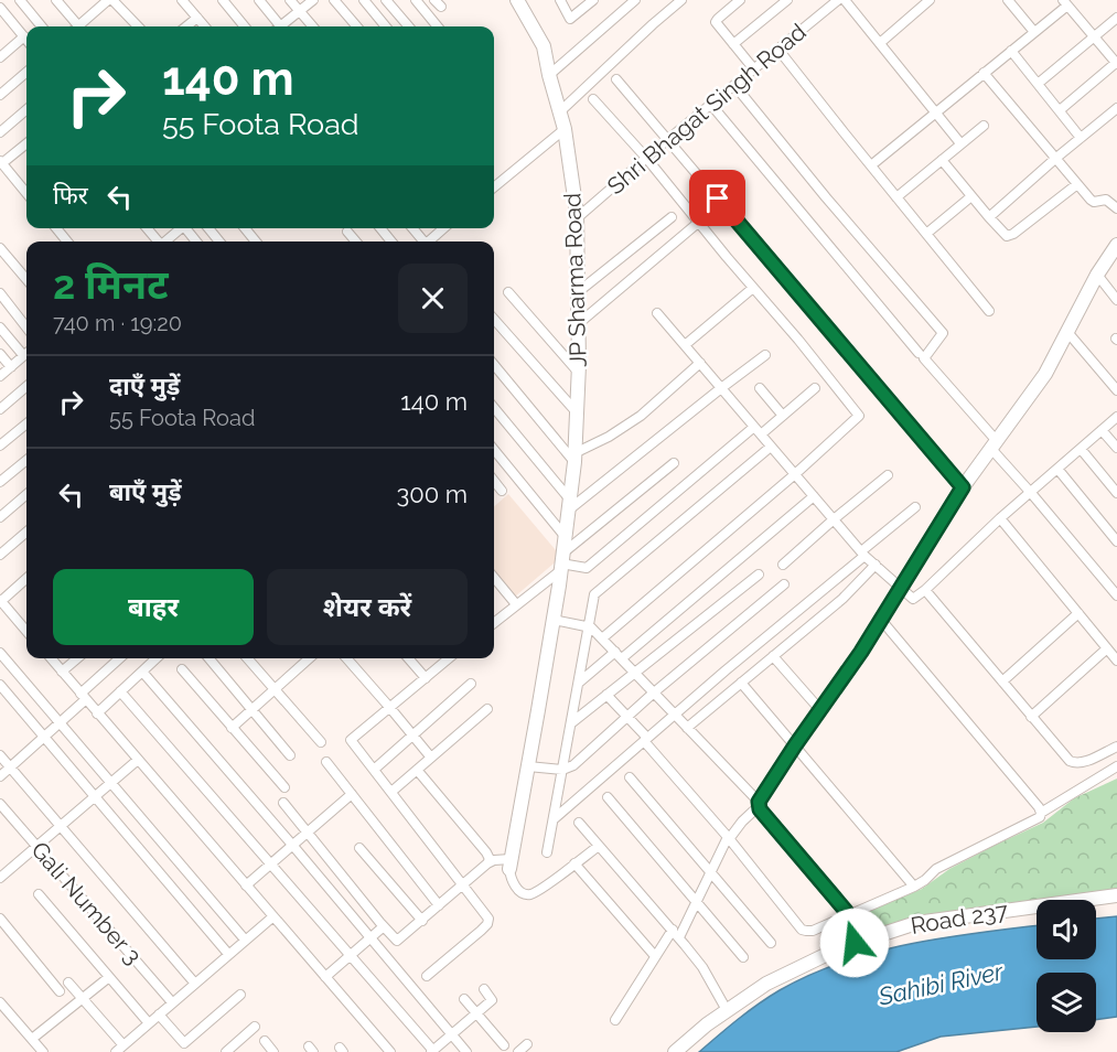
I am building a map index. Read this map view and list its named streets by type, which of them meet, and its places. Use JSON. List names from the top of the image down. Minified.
{"streets":{"street":["Shri Bhagat Singh Road","JP Sharma Road","Gali Number 3","Road 237"]},"crossings":[["Shri Bhagat Singh Road","JP Sharma Road"]],"water":["Sahibi River"],"page":{"turn":["140 m","55 Foota Road"],"then":"फिर","heading":["2 मिनट","740 m · 19:20"],"list":[{"name":"दाएँ मुड़ें","note":"55 Foota Road","value":"140 m"},{"name":"बाएँ मुड़ें","value":"300 m"}],"buttons":["बाहर","शेयर करें"]}}
